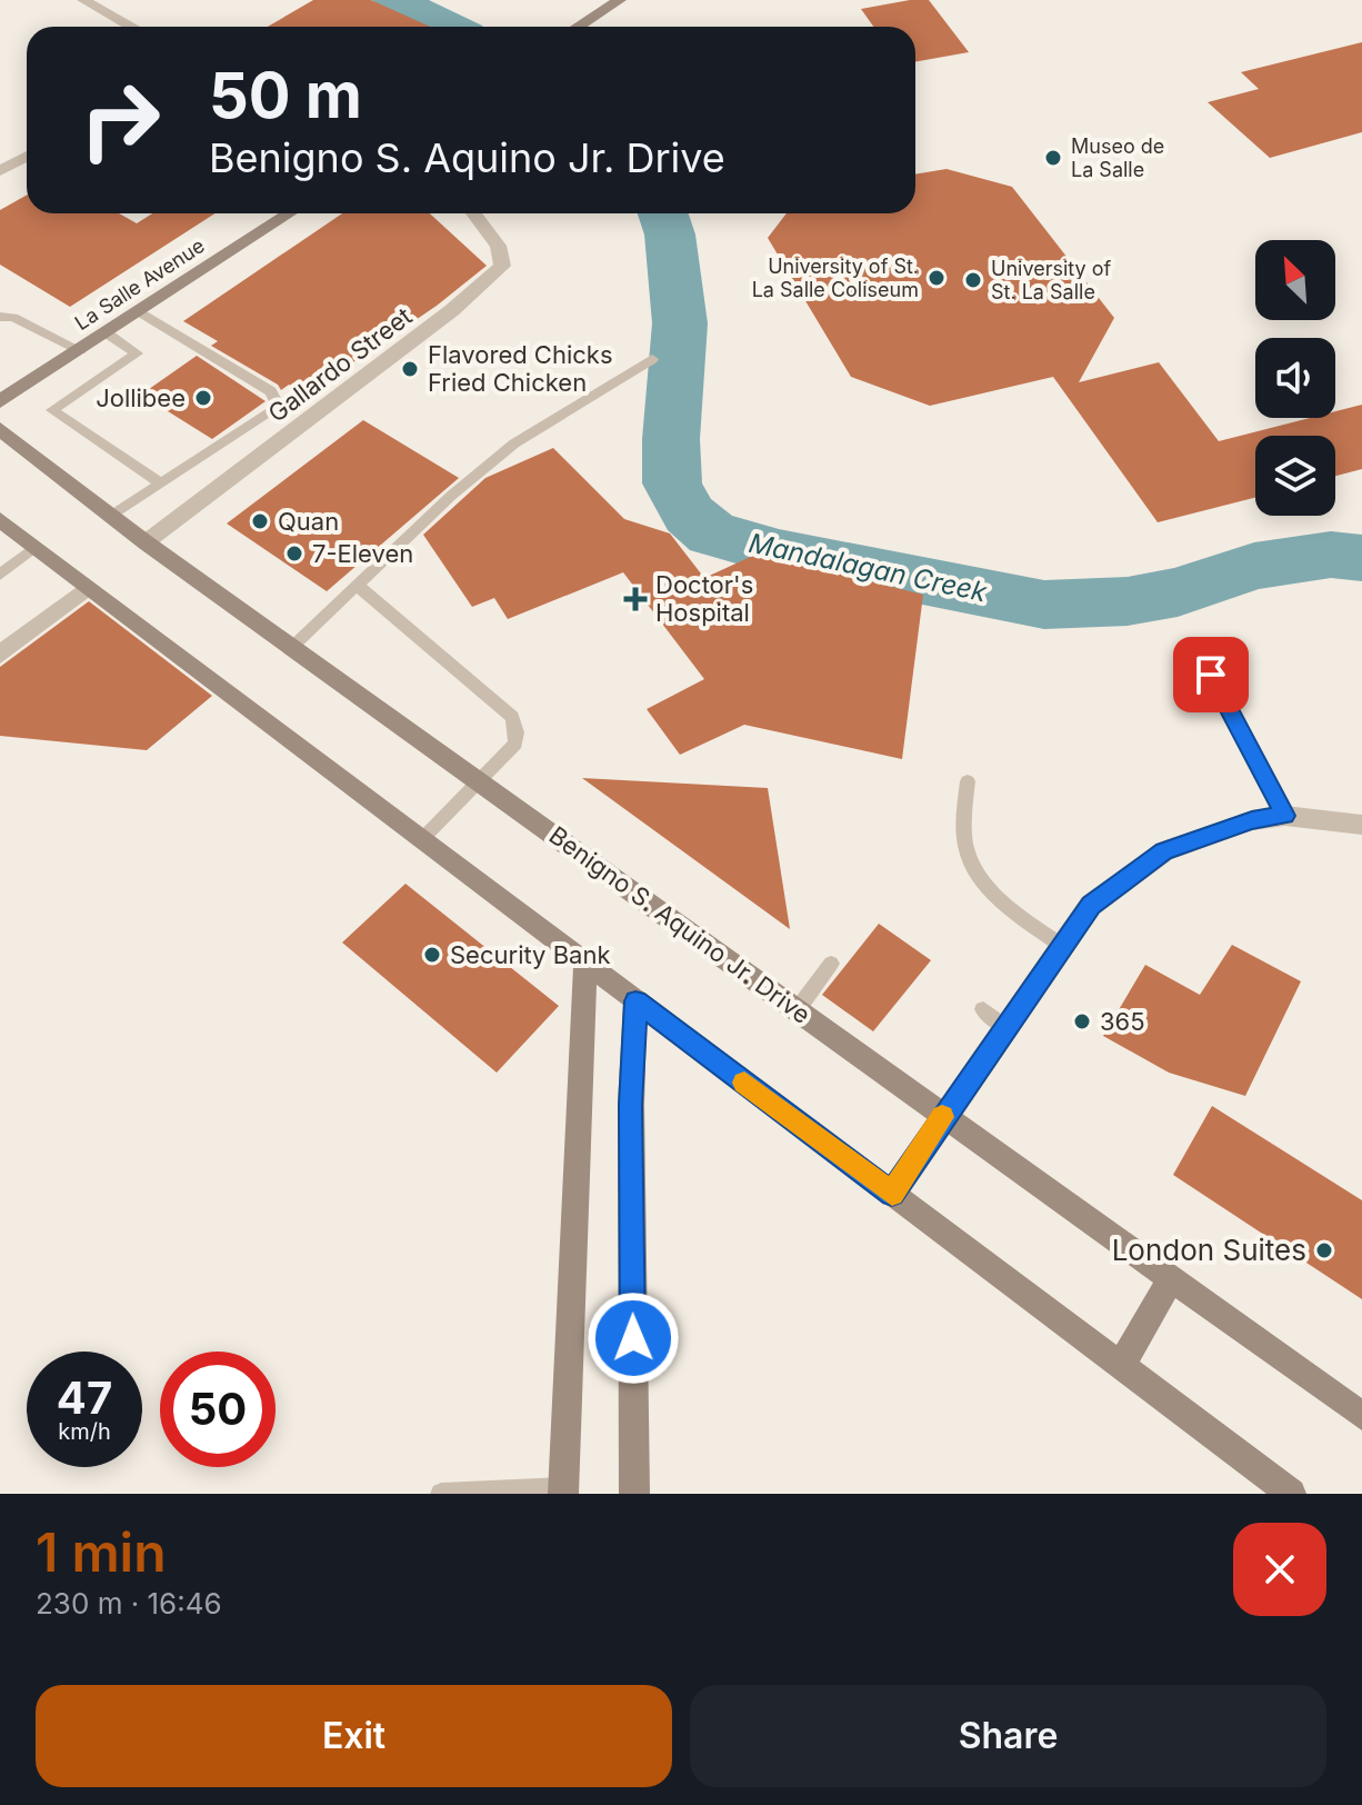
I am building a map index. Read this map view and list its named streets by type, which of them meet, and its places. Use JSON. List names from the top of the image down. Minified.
{"streets":{"main road":["La Salle Avenue","Benigno S. Aquino Jr. Drive"],"street":["Gallardo Street"]},"crossings":[["Gallardo Street","Benigno S. Aquino Jr. Drive"]],"water":["Mandalagan Creek"],"places":{"other":["Museo de La Salle","University of St. La Salle Coliseum","University of St. La Salle","Flavored Chicks Fried Chicken","Jollibee","Quan","7-Eleven","Security Bank","365","London Suites"],"health":["Doctor's Hospital"]},"north":"top left","page":{"turn":["50 m","Benigno S. Aquino Jr. Drive"],"speed":"47 km/h","limit":"50","heading":["1 min","230 m · 16:46"],"buttons":["Exit","Share"]}}
